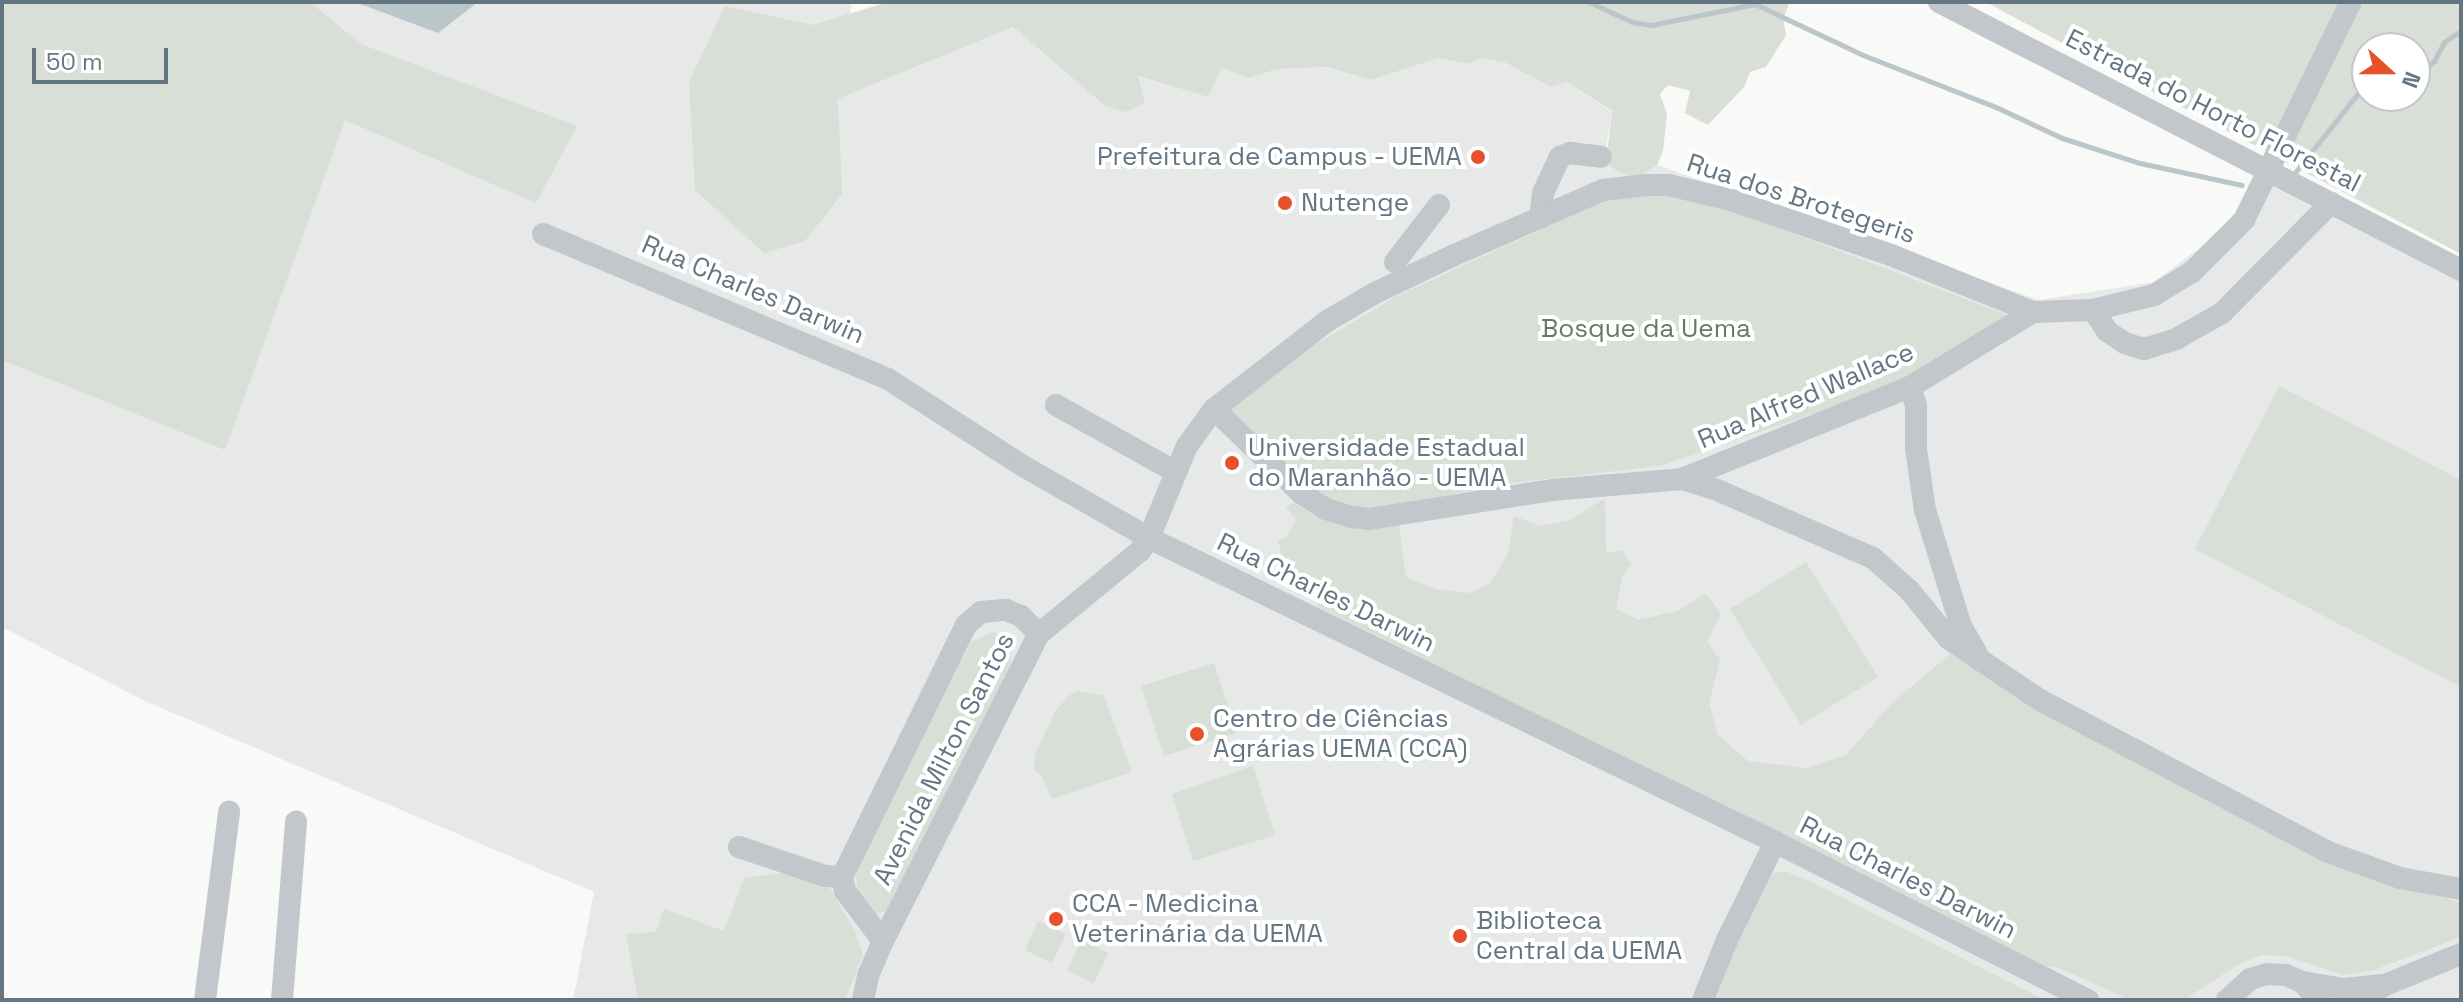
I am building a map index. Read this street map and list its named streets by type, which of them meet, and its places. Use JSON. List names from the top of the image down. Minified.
{"streets":{"street":["Estrada do Horto Florestal","Rua dos Brotegeris","Rua Charles Darwin","Rua Alfred Wallace","Avenida Milton Santos"]},"crossings":[["Estrada do Horto Florestal","Rua dos Brotegeris"],["Rua dos Brotegeris","Rua Charles Darwin"],["Rua dos Brotegeris","Rua Alfred Wallace"],["Rua dos Brotegeris","Avenida Milton Santos"],["Rua Charles Darwin","Avenida Milton Santos"]],"parks":["Bosque da Uema"],"places":["Prefeitura de Campus - UEMA","Nutenge","Universidade Estadual do Maranhão - UEMA","Centro de Ciências Agrárias UEMA (CCA)","CCA - Medicina Veterinária da UEMA","Biblioteca Central da UEMA"],"scale_bar":"50 m","north":"right"}
